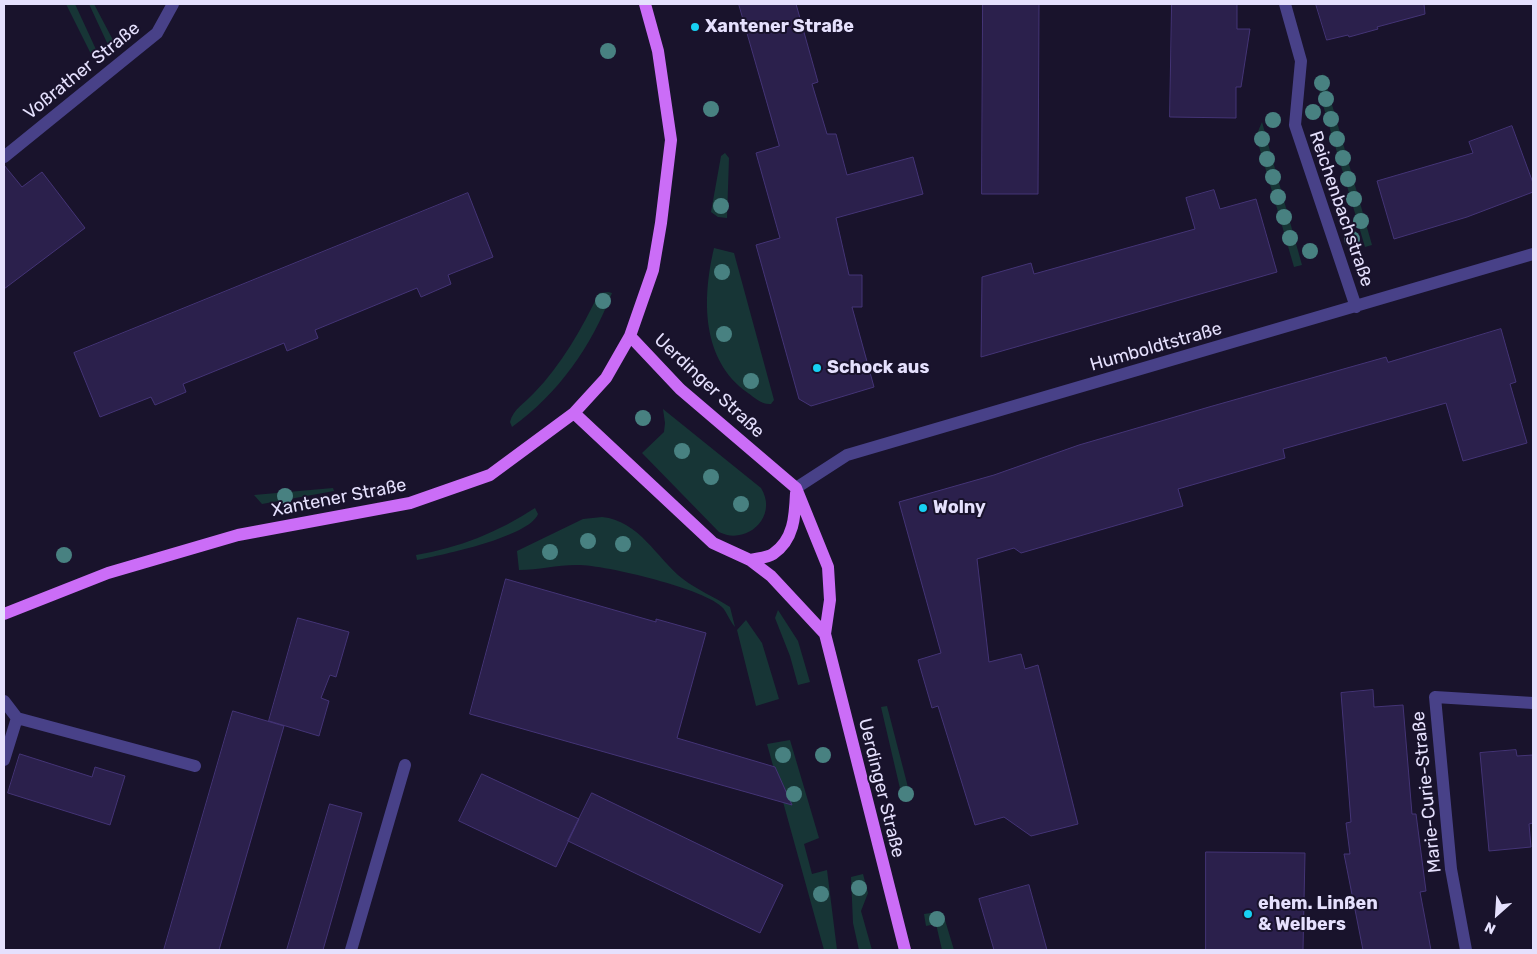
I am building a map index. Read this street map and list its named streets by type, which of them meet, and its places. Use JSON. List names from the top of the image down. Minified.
{"streets":{"main road":["Uerdinger Straße","Xantener Straße"],"street":["Voßrather Straße","Reichenbachstraße","Humboldtstraße","Marie-Curie-Straße"]},"crossings":[["Reichenbachstraße","Humboldtstraße"],["Humboldtstraße","Uerdinger Straße"],["Uerdinger Straße","Xantener Straße"]],"places":["Xantener Straße","Schock aus","Wolny","ehem. Linßen & Welbers"],"north":"bottom left"}
